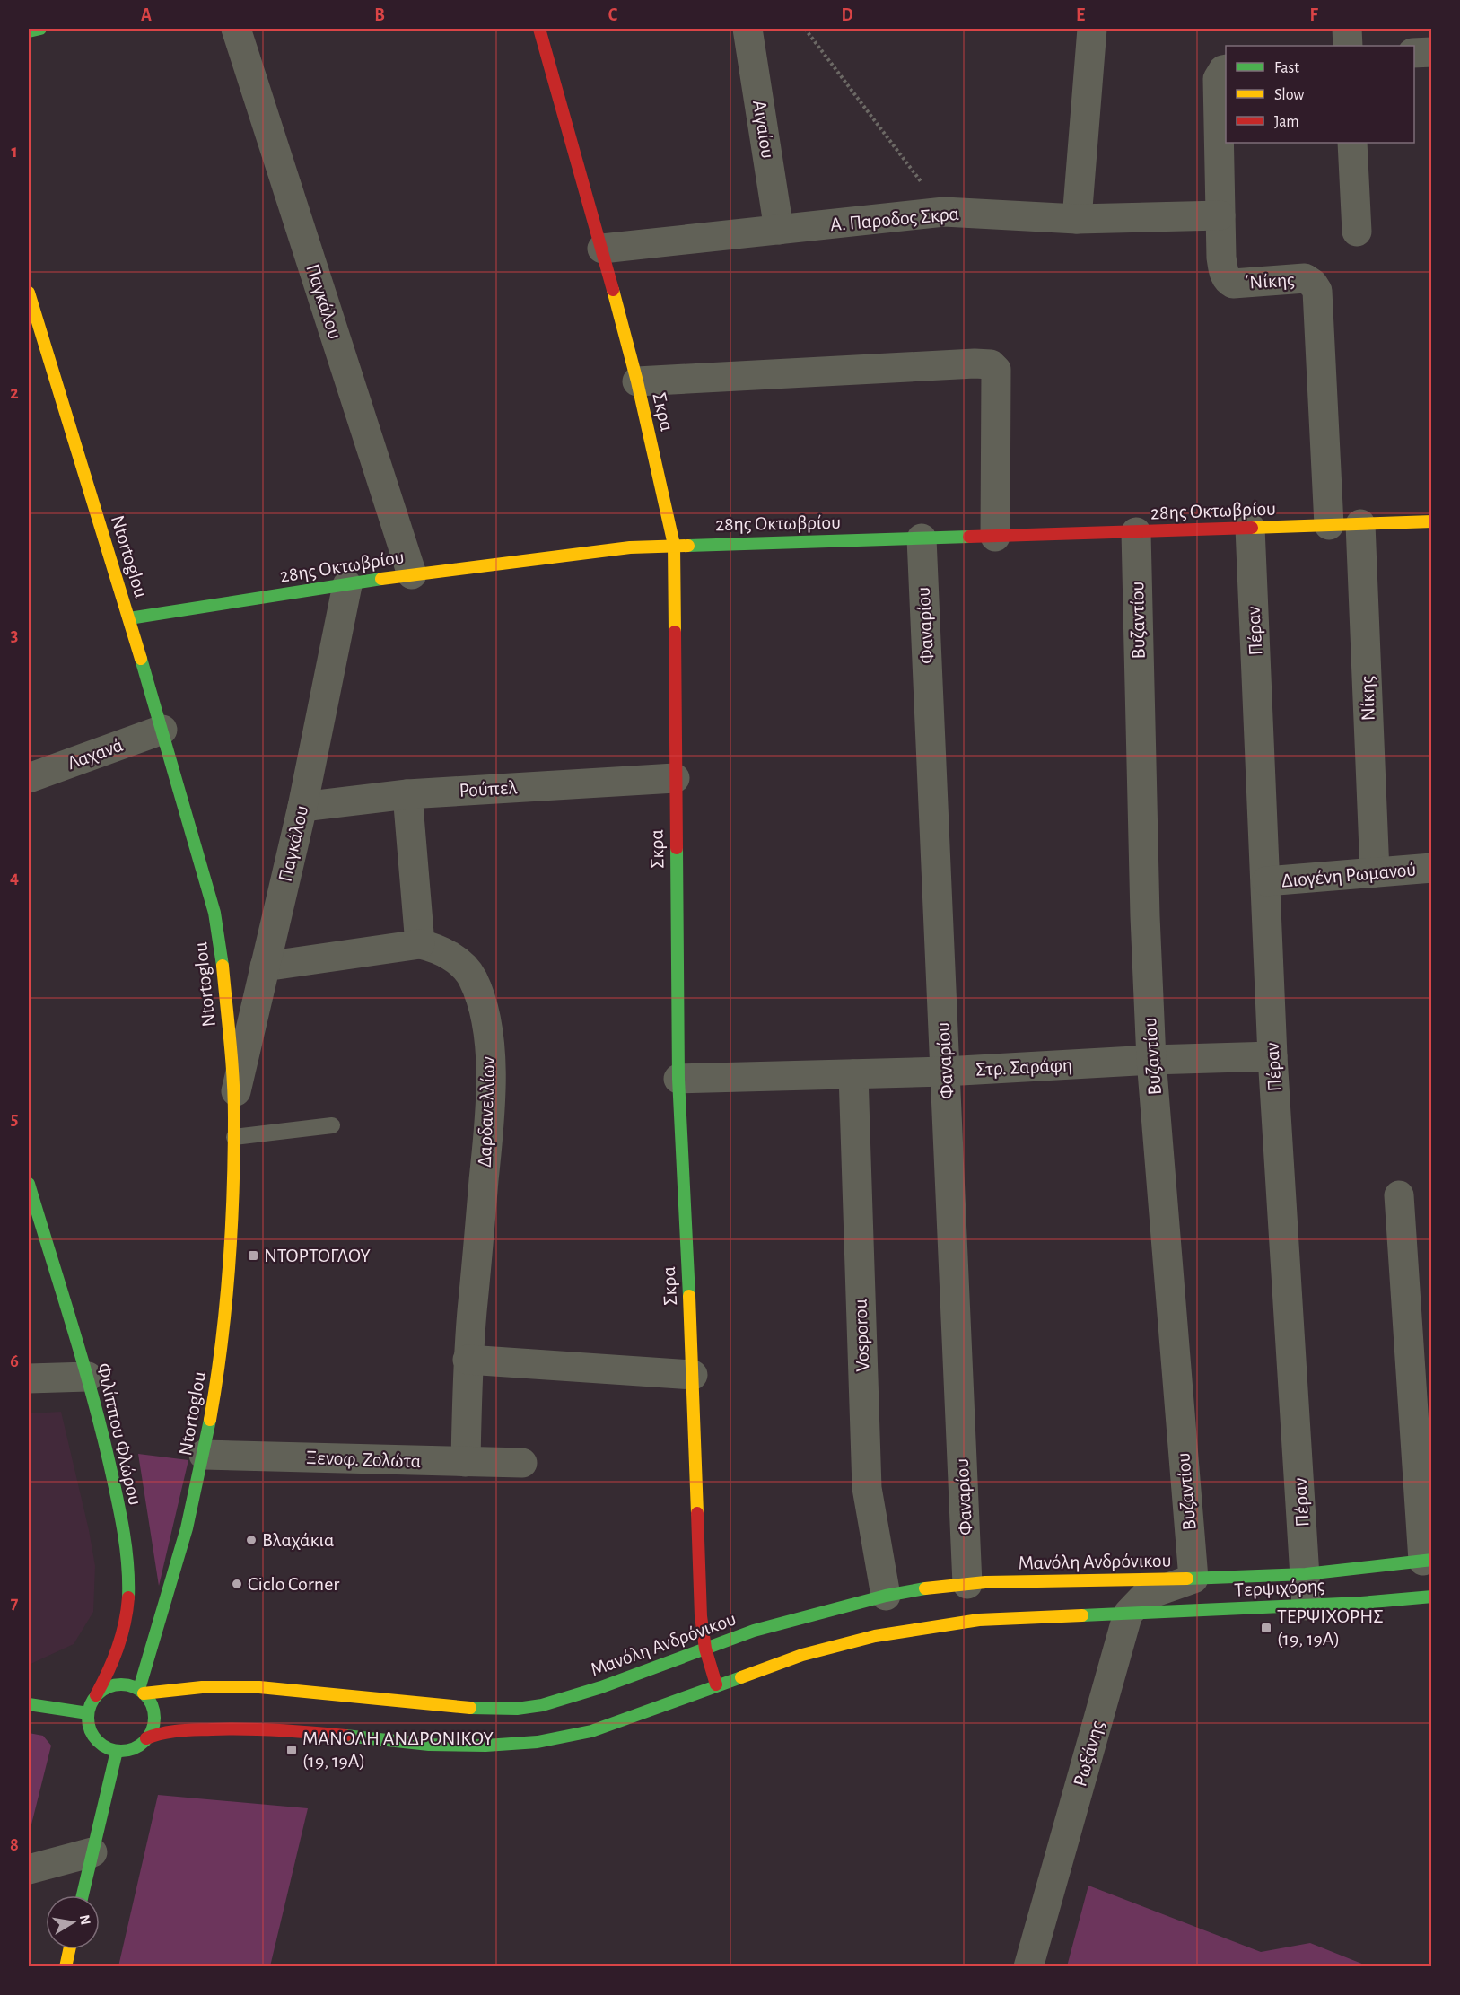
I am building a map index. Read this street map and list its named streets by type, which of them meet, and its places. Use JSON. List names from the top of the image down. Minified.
{"streets":{"street":["Αιγαίου","Α. Παροδος Σκρα","΄Νίκης","Παγκάλου","Σκρα","28ης Οκτωβρίου","Ntortoglou","Βυζαντίου","Φαναρίου","Πέραν","Νίκης","Λαχανά","Ρούπελ","Διογένη Ρωμανού","Στρ. Σαράφη","Δαρδανελλίων","Vosporou","Φιλίππου Φλώρου","Ξενοφ. Ζολώτα","Μανόλη Ανδρόνικου","Τερψιχόρης","Ρωξάνης"]},"crossings":[["Αιγαίου","Α. Παροδος Σκρα"],["Α. Παροδος Σκρα","΄Νίκης"],["Α. Παροδος Σκρα","Σκρα"],["΄Νίκης","28ης Οκτωβρίου"],["Παγκάλου","28ης Οκτωβρίου"],["Παγκάλου","Ntortoglou"],["Παγκάλου","Ρούπελ"],["Σκρα","28ης Οκτωβρίου"],["Σκρα","Ρούπελ"],["Σκρα","Στρ. Σαράφη"],["Σκρα","Μανόλη Ανδρόνικου"],["28ης Οκτωβρίου","Ntortoglou"],["28ης Οκτωβρίου","Βυζαντίου"],["28ης Οκτωβρίου","Φαναρίου"],["28ης Οκτωβρίου","Πέραν"],["28ης Οκτωβρίου","Νίκης"],["Ntortoglou","Λαχανά"],["Ntortoglou","Φιλίππου Φλώρου"],["Ntortoglou","Ξενοφ. Ζολώτα"],["Ntortoglou","Μανόλη Ανδρόνικου"],["Βυζαντίου","Στρ. Σαράφη"],["Βυζαντίου","Μανόλη Ανδρόνικου"],["Βυζαντίου","Τερψιχόρης"],["Βυζαντίου","Ρωξάνης"],["Φαναρίου","Στρ. Σαράφη"],["Φαναρίου","Μανόλη Ανδρόνικου"],["Πέραν","Διογένη Ρωμανού"],["Πέραν","Στρ. Σαράφη"],["Πέραν","Τερψιχόρης"],["Νίκης","Διογένη Ρωμανού"],["Στρ. Σαράφη","Vosporou"],["Δαρδανελλίων","Ξενοφ. Ζολώτα"],["Vosporou","Μανόλη Ανδρόνικου"],["Φιλίππου Φλώρου","Μανόλη Ανδρόνικου"],["Μανόλη Ανδρόνικου","Τερψιχόρης"],["Μανόλη Ανδρόνικου","Ρωξάνης"],["Τερψιχόρης","Ρωξάνης"]],"places":{"transit":["ΝΤΟΡΤΟΓΛΟΥ","ΤΕΡΨΙΧΟΡΗΣ (19, 19Α)","ΜΑΝΟΛΗ ΑΝΔΡΟΝΙΚΟΥ (19, 19Α)"],"other":["Βλαχάκια","Ciclo Corner"]},"legend":["Fast","Slow","Jam"],"north":"right","grid":{"columns":["A","B","C","D","E","F"],"rows":["1","2","3","4","5","6","7","8"]}}
